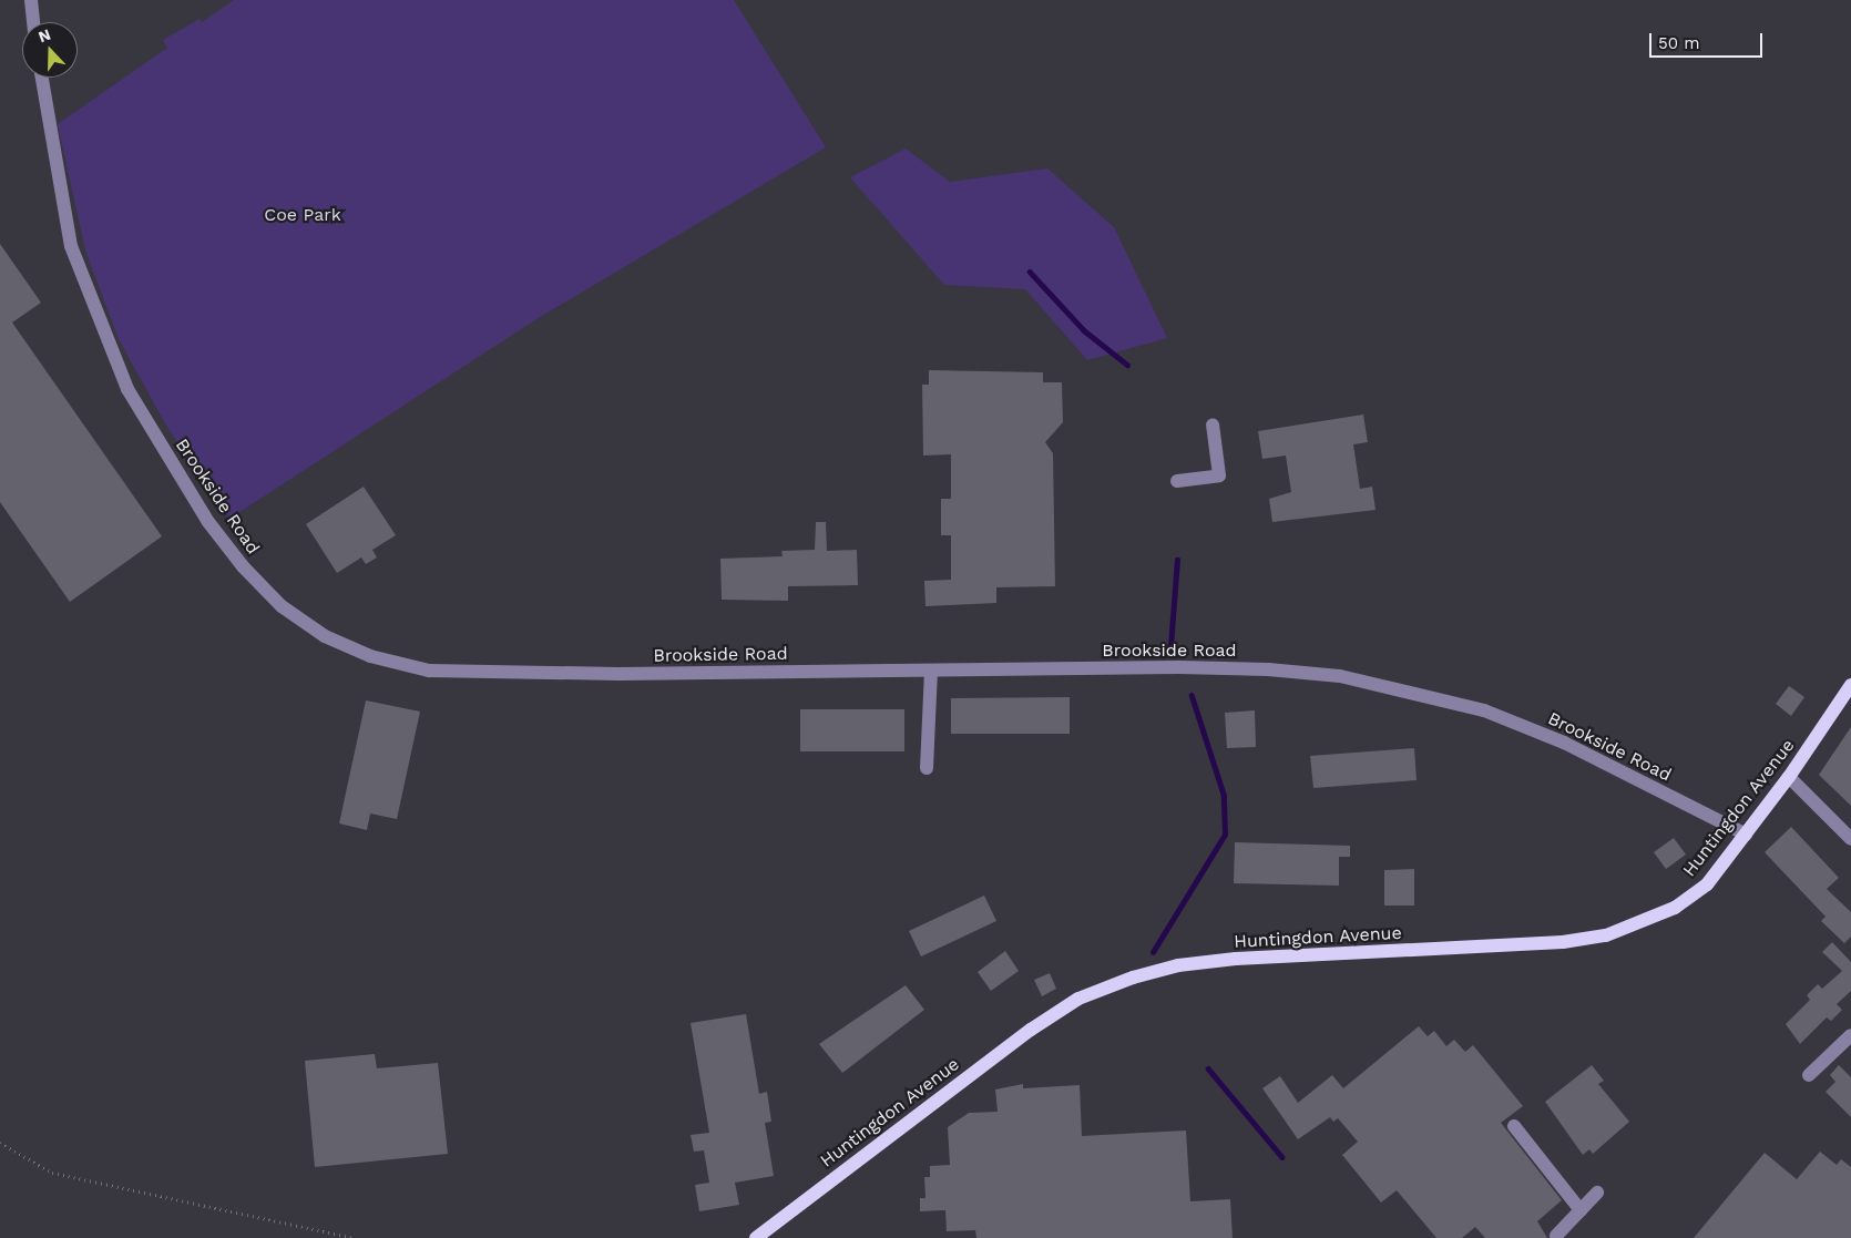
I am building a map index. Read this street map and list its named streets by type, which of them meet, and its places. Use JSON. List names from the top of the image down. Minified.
{"streets":{"main road":["Huntingdon Avenue"],"street":["Brookside Road"]},"crossings":[["Brookside Road","Huntingdon Avenue"]],"parks":["Coe Park"],"scale_bar":"50 m","north":"top"}
